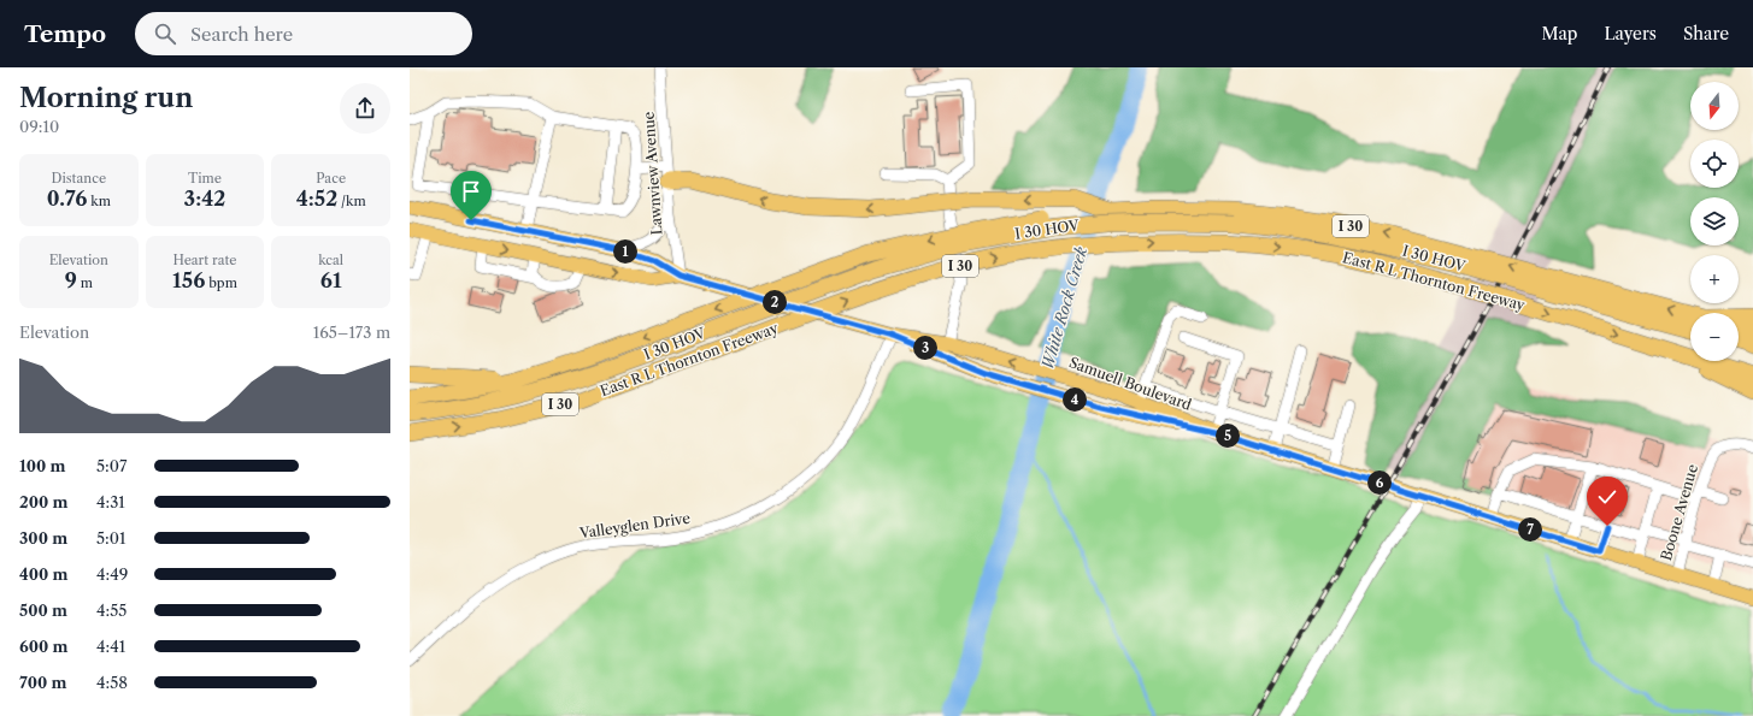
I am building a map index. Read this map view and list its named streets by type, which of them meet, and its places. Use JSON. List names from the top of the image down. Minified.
{"streets":{"highway":["I 30","I 30 HOV","East R L Thornton Freeway"],"main road":["Samuell Boulevard"],"street":["Lawnview Avenue","Boone Avenue","Valleyglen Drive"]},"crossings":[["Lawnview Avenue","Samuell Boulevard"],["I 30","I 30 HOV"],["Samuell Boulevard","Boone Avenue"],["Samuell Boulevard","Valleyglen Drive"]],"water":["White Rock Creek"],"north":"bottom","page":{"header":"Tempo","search":"Search here","nav":["Map","Layers","Share"],"heading":["Morning run","09:10"],"map_buttons":["+","−"],"stats":[["Distance","0.76 km"],["Time","3:42"],["Pace","4:52 /km"],["Elevation","9 m"],["Heart rate","156 bpm"],["kcal","61"]],"pins":["1","2","3","4","5","6","7"],"chart":["Elevation","165–173 m"],"list":[{"name":"100 m","note":"5:07"},{"name":"200 m","note":"4:31"},{"name":"300 m","note":"5:01"},{"name":"400 m","note":"4:49"},{"name":"500 m","note":"4:55"},{"name":"600 m","note":"4:41"},{"name":"700 m","note":"4:58"}]}}
